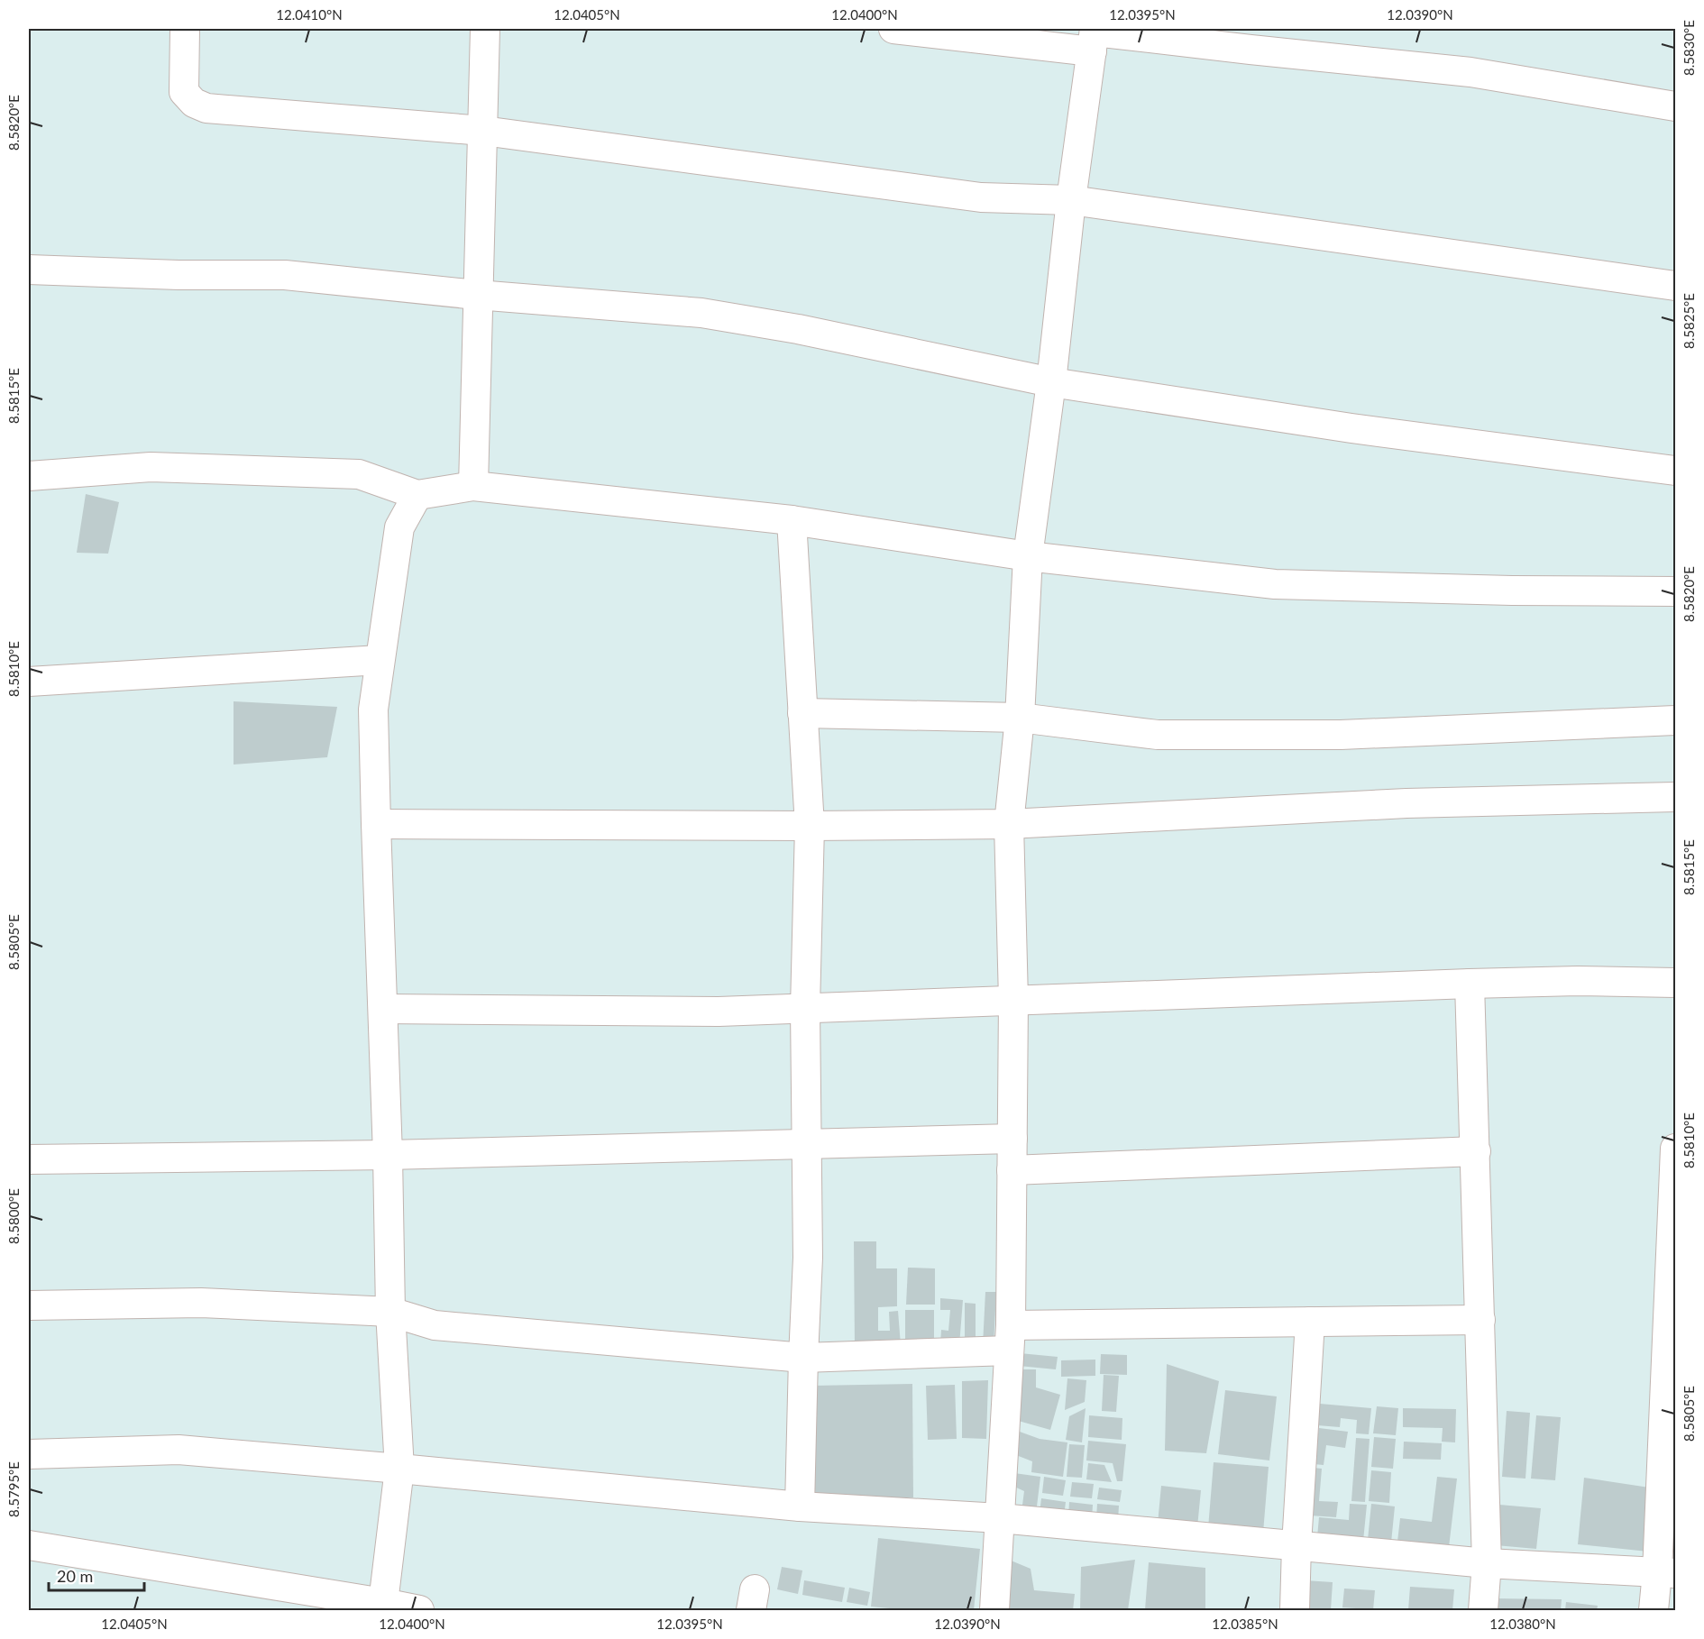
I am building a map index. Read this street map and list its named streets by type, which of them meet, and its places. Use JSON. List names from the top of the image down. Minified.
{"scale_bar":"20 m","coordinates":["12.0410°N","12.0405°N","12.0400°N","12.0395°N","12.0390°N","8.5830°E","8.5820°E","8.5825°E","8.5815°E","8.5810°E","8.5805°E","8.5800°E","8.5795°E","12.0385°N","12.0380°N"]}
